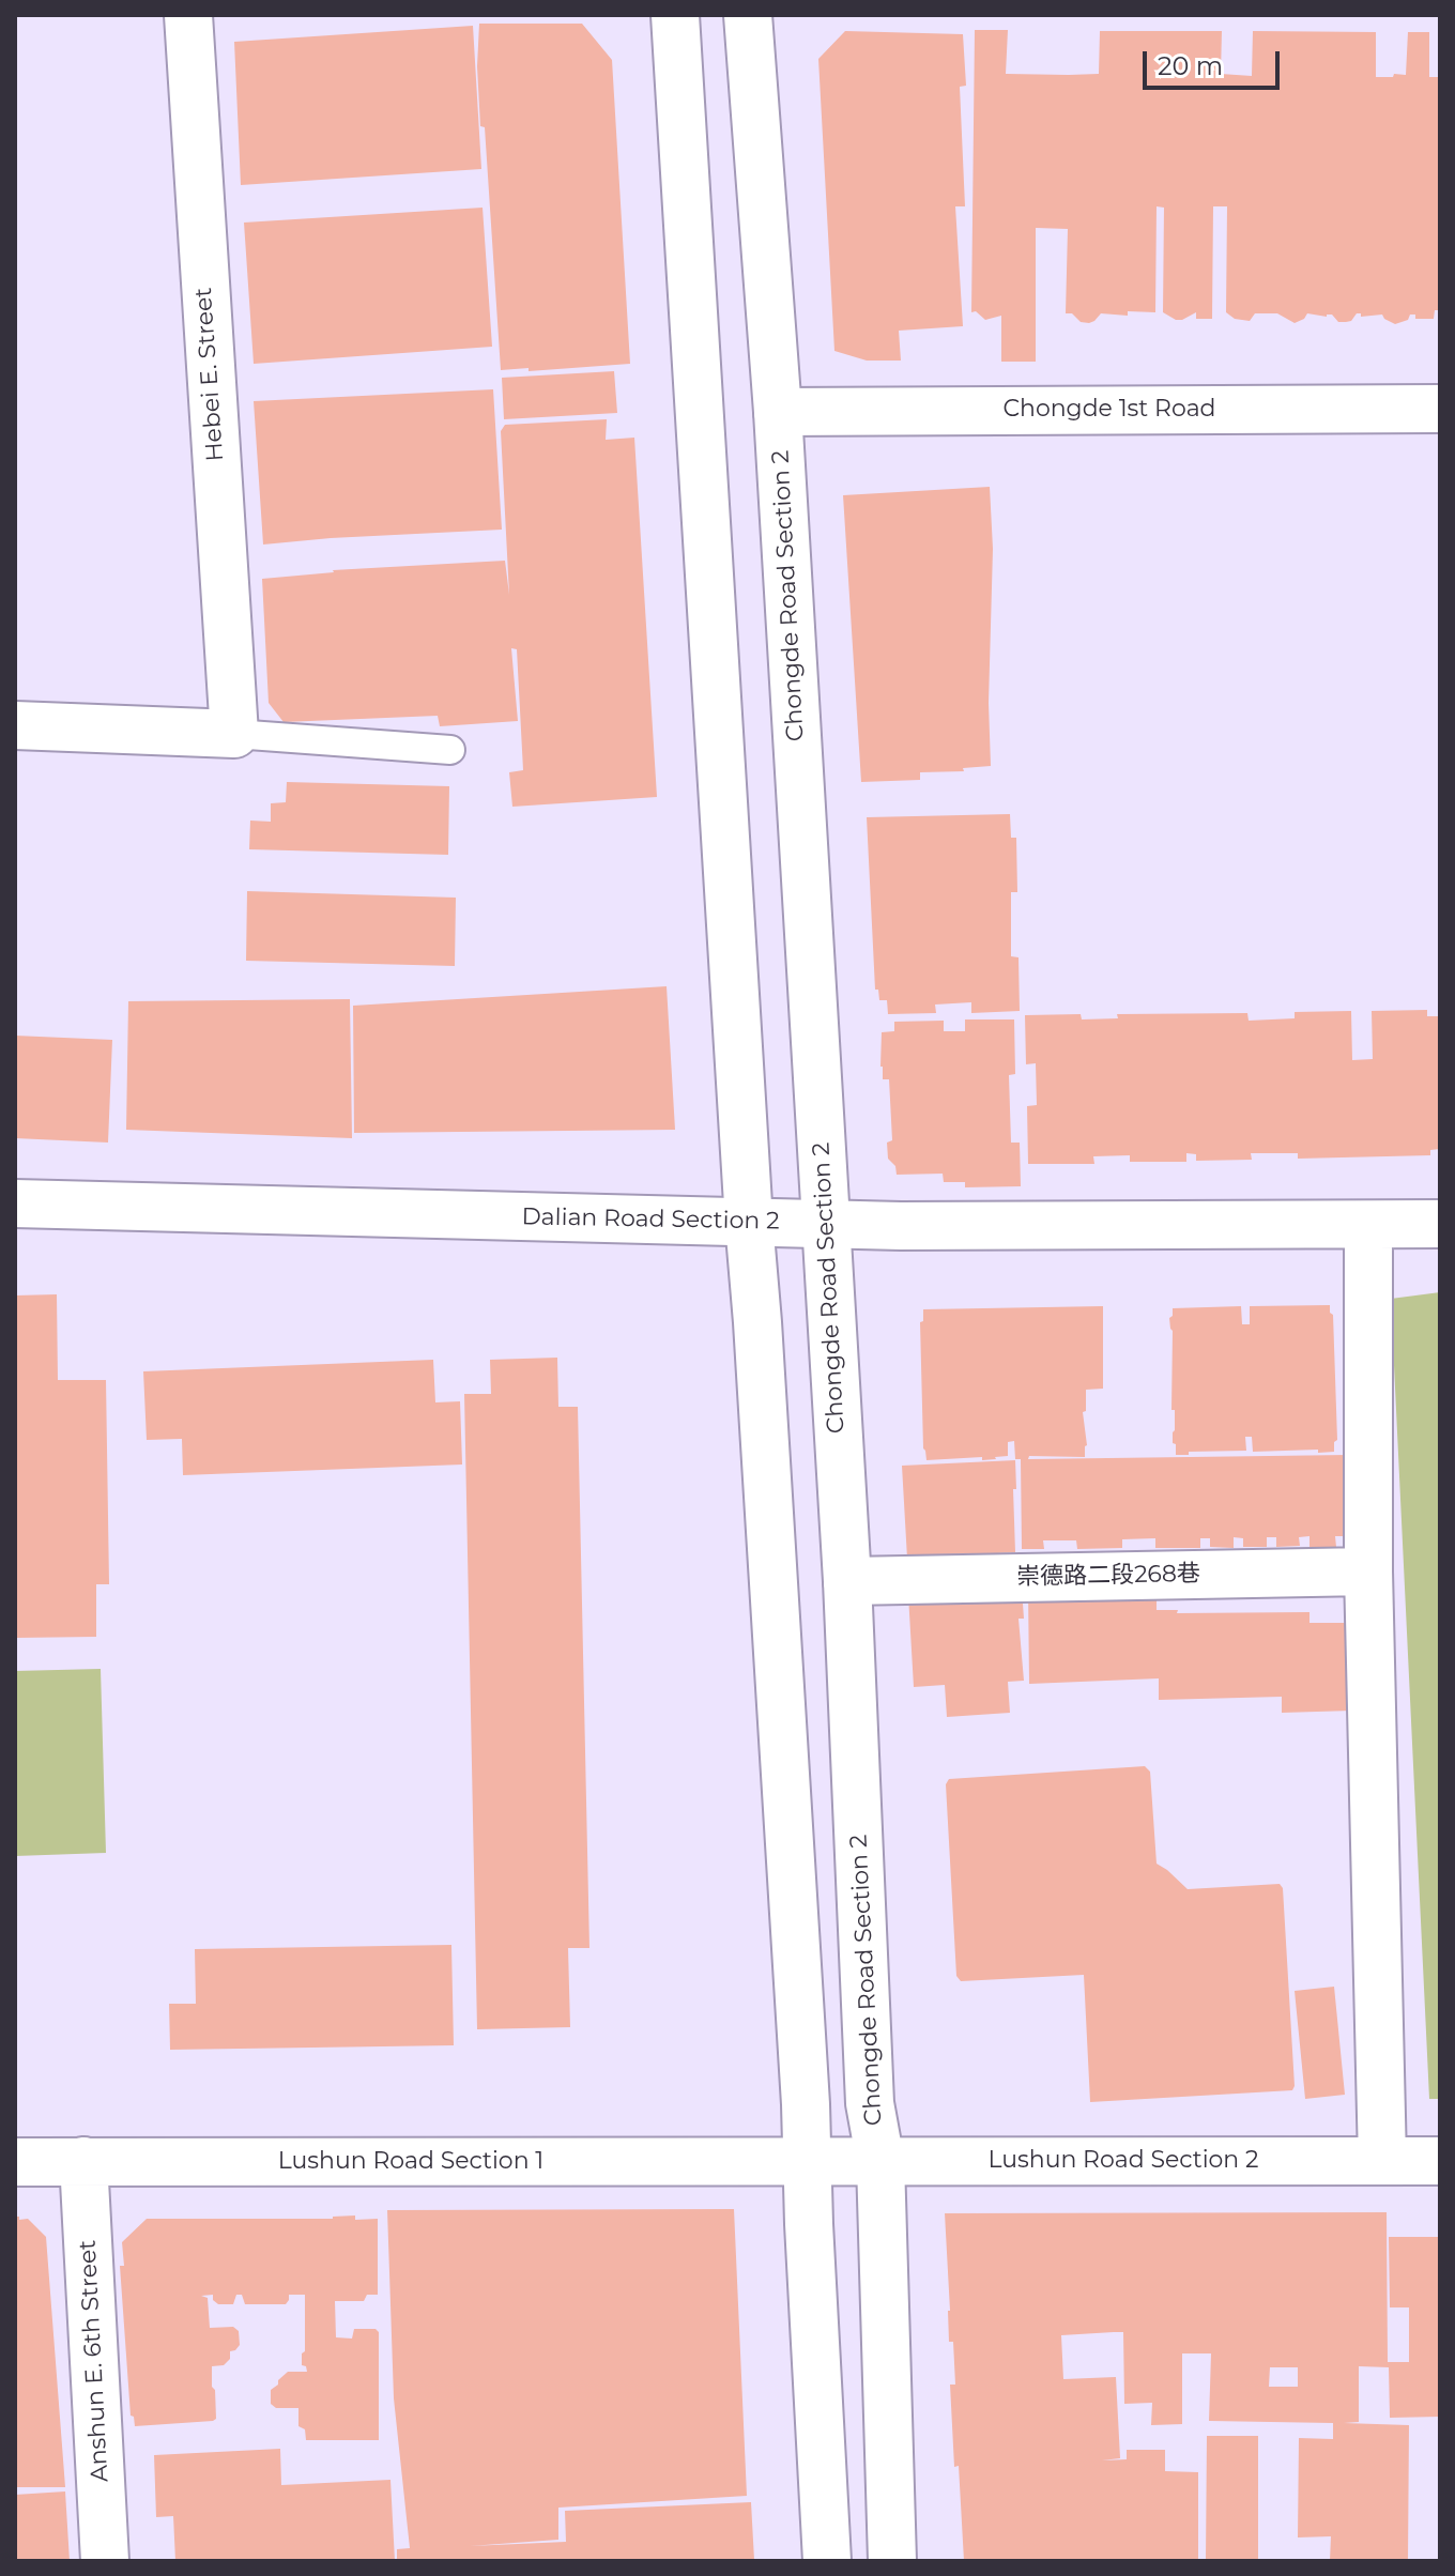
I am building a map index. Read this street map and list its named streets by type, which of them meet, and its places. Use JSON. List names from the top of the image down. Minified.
{"streets":{"street":["Hebei E. Street","Chongde 1st Road","Chongde Road Section 2","Dalian Road Section 2","崇德路二段268巷","Lushun Road Section 2","Lushun Road Section 1","Anshun E. 6th Street"]},"crossings":[["Chongde 1st Road","Chongde Road Section 2"],["Chongde Road Section 2","Dalian Road Section 2"],["Chongde Road Section 2","崇德路二段268巷"],["Chongde Road Section 2","Lushun Road Section 2"],["Lushun Road Section 2","Lushun Road Section 1"],["Lushun Road Section 1","Anshun E. 6th Street"]],"scale_bar":"20 m"}
